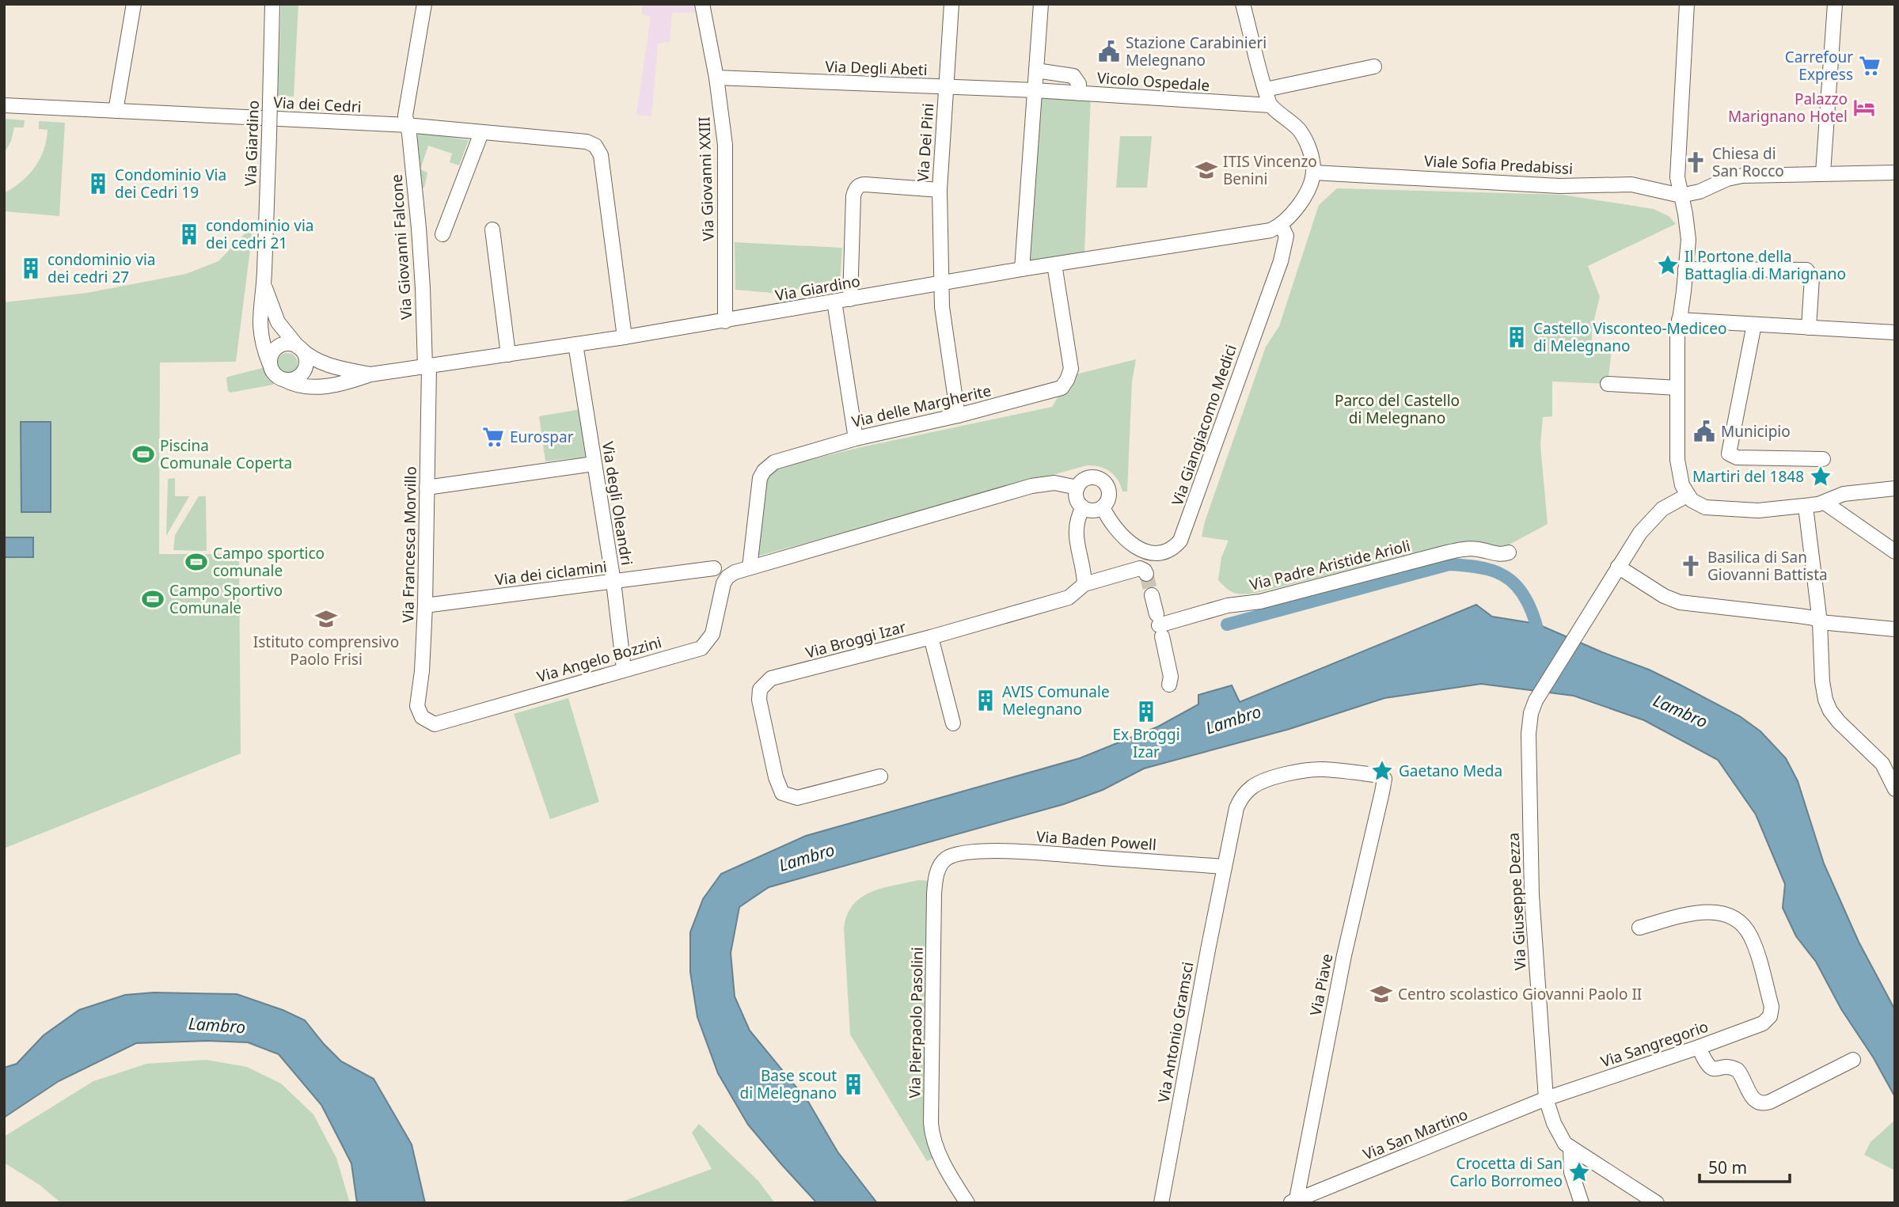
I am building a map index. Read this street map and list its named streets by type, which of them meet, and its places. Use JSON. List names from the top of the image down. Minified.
{"streets":{"street":["Via Degli Abeti","Vicolo Ospedale","Via dei Cedri","Via Dei Pini","Via Giardino","Viale Sofia Predabissi","Via Giovanni XXIII","Via Giovanni Falcone","Via delle Margherite","Via Giangiacomo Medici","Via degli Oleandri","Via Francesca Morvillo","Via Padre Aristide Arioli","Via dei ciclamini","Via Broggi Izar","Via Angelo Bozzini","Via Baden Powell","Via Giuseppe Dezza","Via Piave","Via Pierpaolo Pasolini","Via Antonio Gramsci","Via Sangregorio","Via San Martino"]},"crossings":[["Via Degli Abeti","Vicolo Ospedale"],["Via Degli Abeti","Via Dei Pini"],["Via Degli Abeti","Via Giovanni XXIII"],["Via dei Cedri","Via Giardino"],["Via dei Cedri","Via Giovanni Falcone"],["Via Dei Pini","Via Giardino"],["Via Dei Pini","Via delle Margherite"],["Via Giardino","Via Giovanni XXIII"],["Via Giardino","Via Giovanni Falcone"],["Via Giardino","Via delle Margherite"],["Via Giardino","Via Giangiacomo Medici"],["Via Giardino","Via degli Oleandri"],["Via Giardino","Via Francesca Morvillo"],["Via Giovanni Falcone","Via Francesca Morvillo"],["Via delle Margherite","Via Angelo Bozzini"],["Via degli Oleandri","Via dei ciclamini"],["Via degli Oleandri","Via Angelo Bozzini"],["Via Francesca Morvillo","Via dei ciclamini"],["Via Francesca Morvillo","Via Angelo Bozzini"],["Via Baden Powell","Via Pierpaolo Pasolini"],["Via Baden Powell","Via Antonio Gramsci"],["Via Giuseppe Dezza","Via Sangregorio"],["Via Giuseppe Dezza","Via San Martino"],["Via Piave","Via Antonio Gramsci"],["Via Piave","Via San Martino"],["Via Sangregorio","Via San Martino"]],"water":["Lambro"],"parks":["Parco del Castello di Melegnano"],"places":{"public building":["Stazione Carabinieri Melegnano","Municipio"],"supermarket":["Carrefour Express","Eurospar"],"hotel":["Palazzo Marignano Hotel"],"church":["Chiesa di San Rocco","Basilica di San Giovanni Battista"],"school or university":["ITIS Vincenzo Benini","Istituto comprensivo Paolo Frisi","Centro scolastico Giovanni Paolo II"],"building":["Condominio Via dei Cedri 19","condominio via dei cedri 21","condominio via dei cedri 27","Castello Visconteo-Mediceo di Melegnano","AVIS Comunale Melegnano","Ex Broggi Izar","Base scout di Melegnano"],"place":["Il Portone della Battaglia di Marignano","Martiri del 1848","Gaetano Meda","Crocetta di San Carlo Borromeo"],"sports":["Piscina Comunale Coperta","Campo sportico comunale","Campo Sportivo Comunale"]},"scale_bar":"50 m"}
